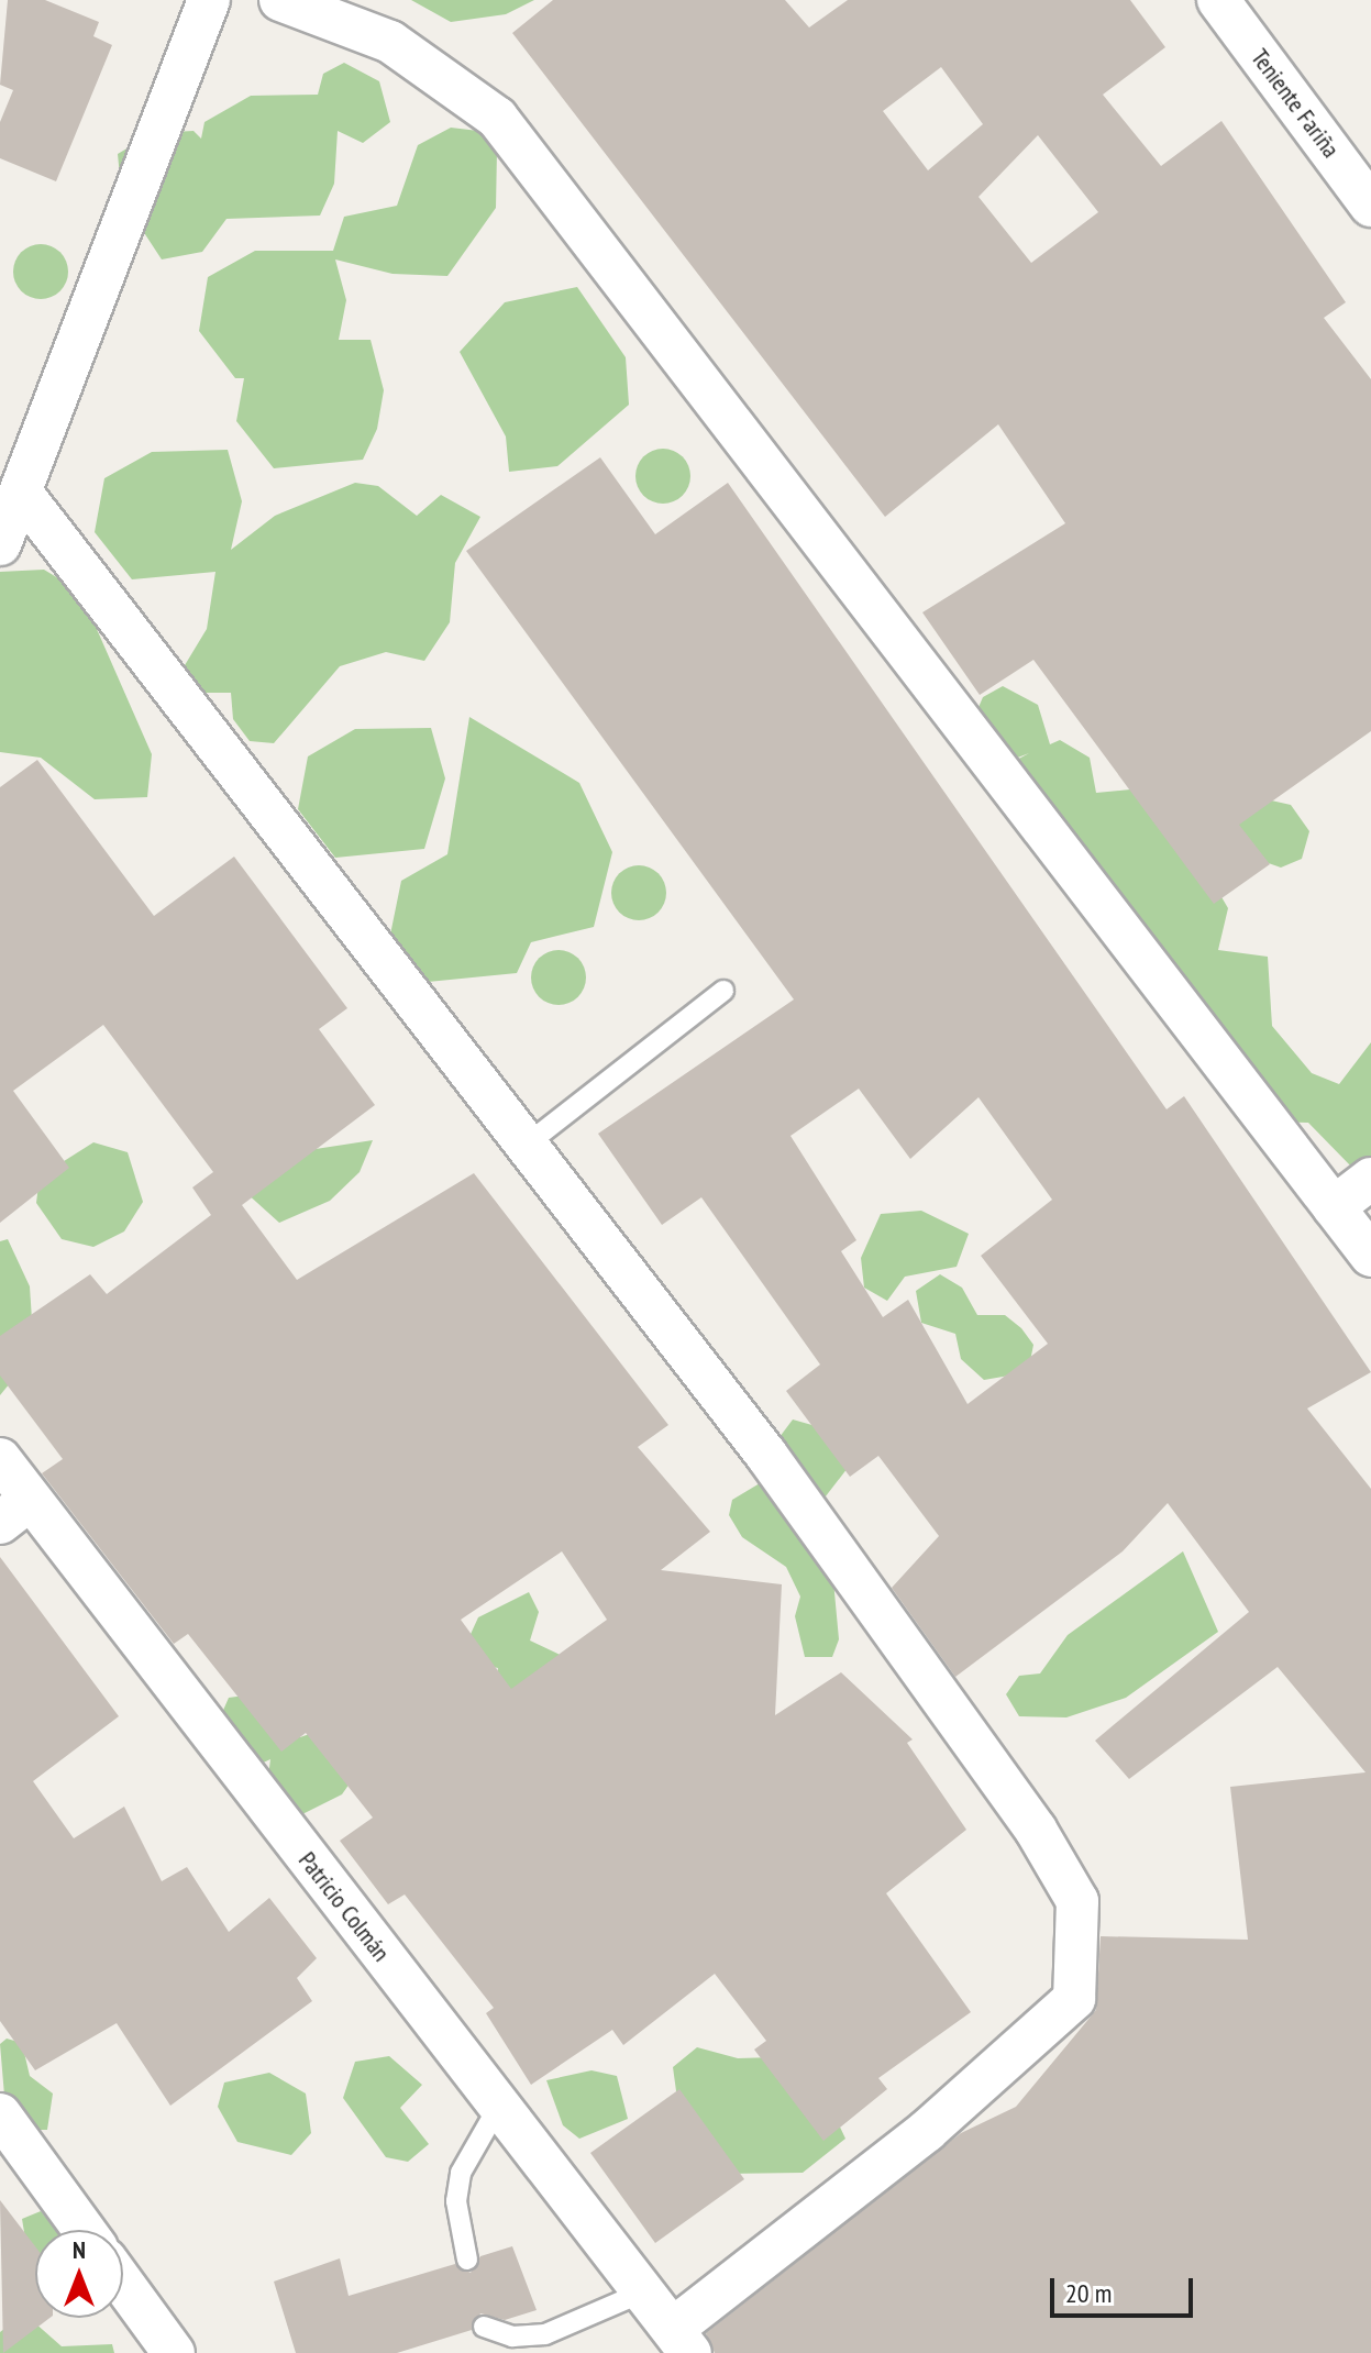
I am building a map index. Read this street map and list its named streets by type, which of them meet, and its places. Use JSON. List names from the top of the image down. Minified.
{"streets":{"street":["Teniente Fariña","Patricio Colmán"]},"scale_bar":"20 m","north":"top"}
